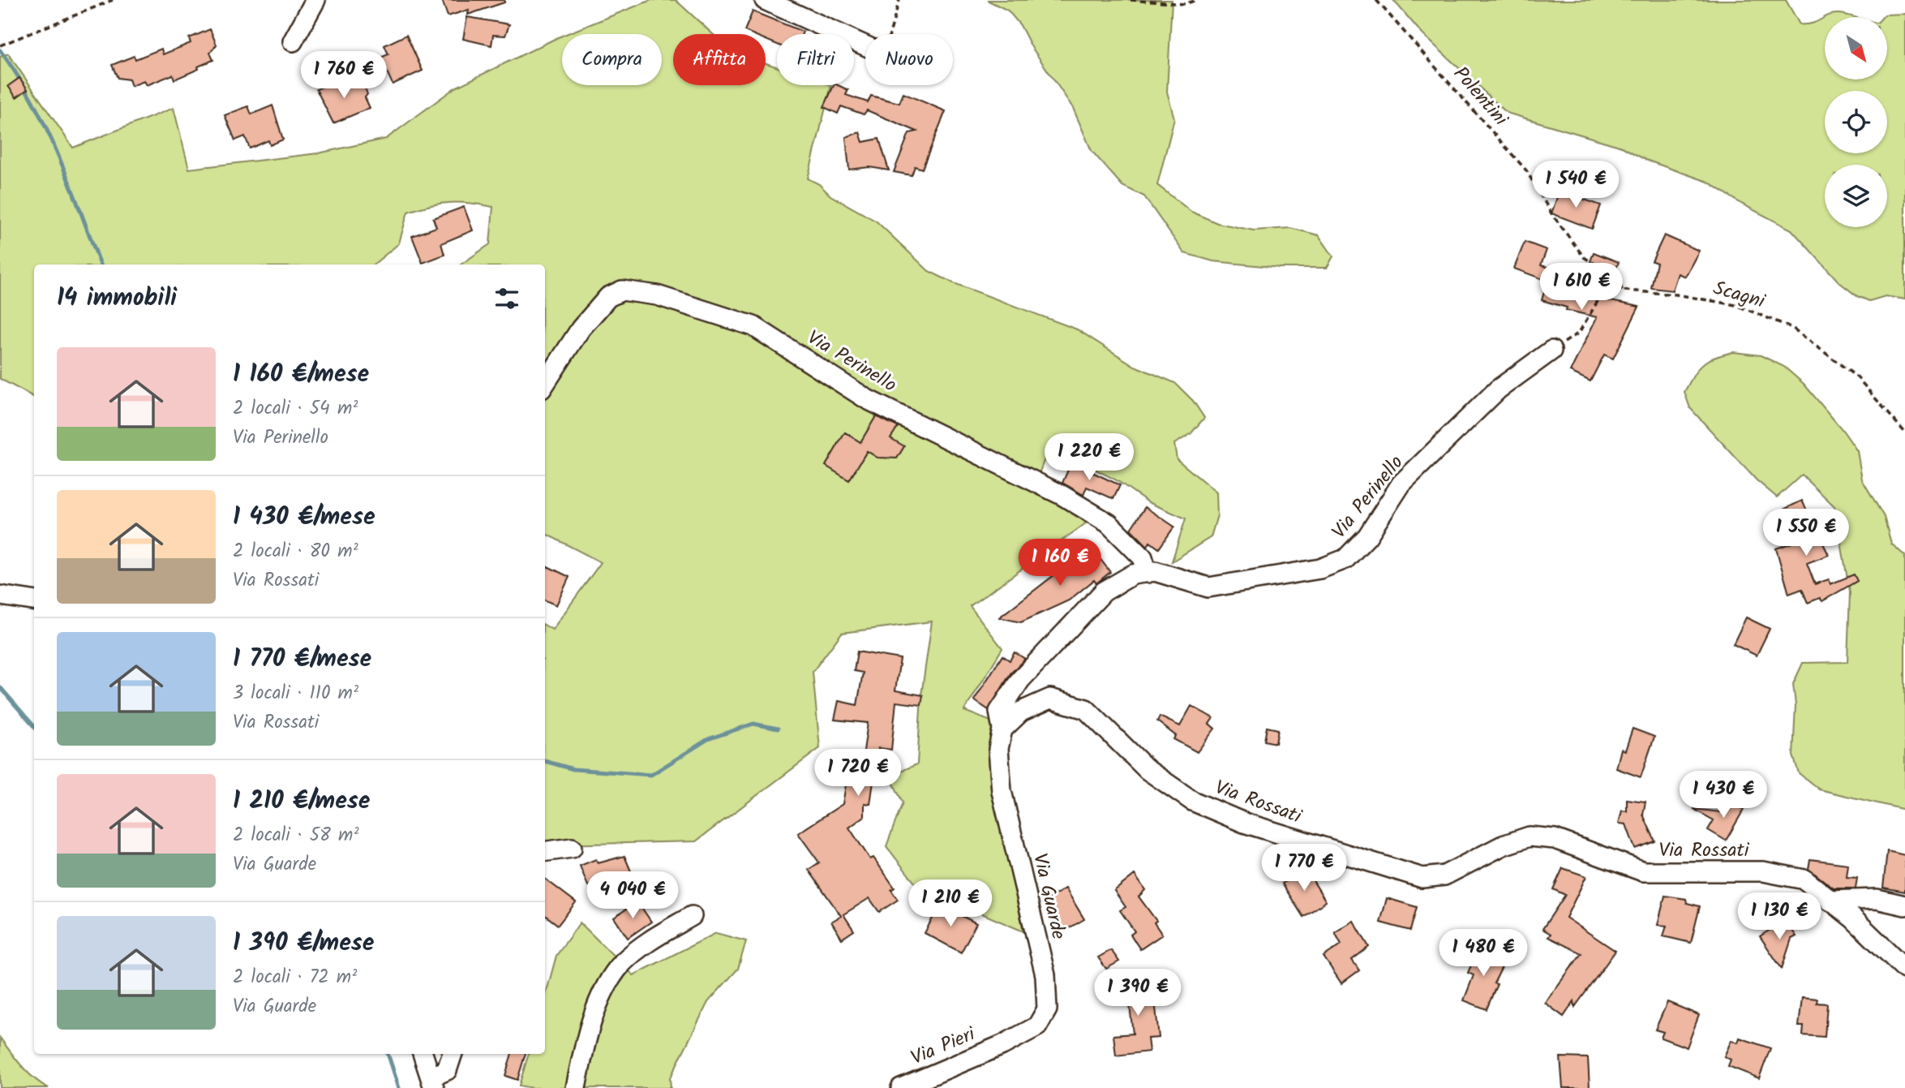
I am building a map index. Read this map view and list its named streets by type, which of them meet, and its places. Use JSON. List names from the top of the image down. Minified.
{"streets":{"street":["Via Perinello","Via Rossati","Via Guarde","Via Pieri"],"path":["Polentini","Scagni"]},"crossings":[["Polentini","Scagni"],["Scagni","Via Perinello"],["Via Perinello","Via Rossati"],["Via Perinello","Via Guarde"],["Via Rossati","Via Guarde"],["Via Guarde","Via Pieri"]],"north":"bottom right","page":{"chip":["Compra","Affitta","Filtri","Nuovo"],"price":["1 760 €","1 540 €","1 610 €","1 220 €","1 550 €","1 160 €","1 720 €","1 430 €","1 770 €","4 040 €","1 210 €","1 130 €","1 480 €","1 390 €"],"heading":"14 immobili","list":[{"name":"1 160 €/mese","note":"2 locali · 54 m² · Via Perinello"},{"name":"1 430 €/mese","note":"2 locali · 80 m² · Via Rossati"},{"name":"1 770 €/mese","note":"3 locali · 110 m² · Via Rossati"},{"name":"1 210 €/mese","note":"2 locali · 58 m² · Via Guarde"},{"name":"1 390 €/mese","note":"2 locali · 72 m² · Via Guarde"}]}}
